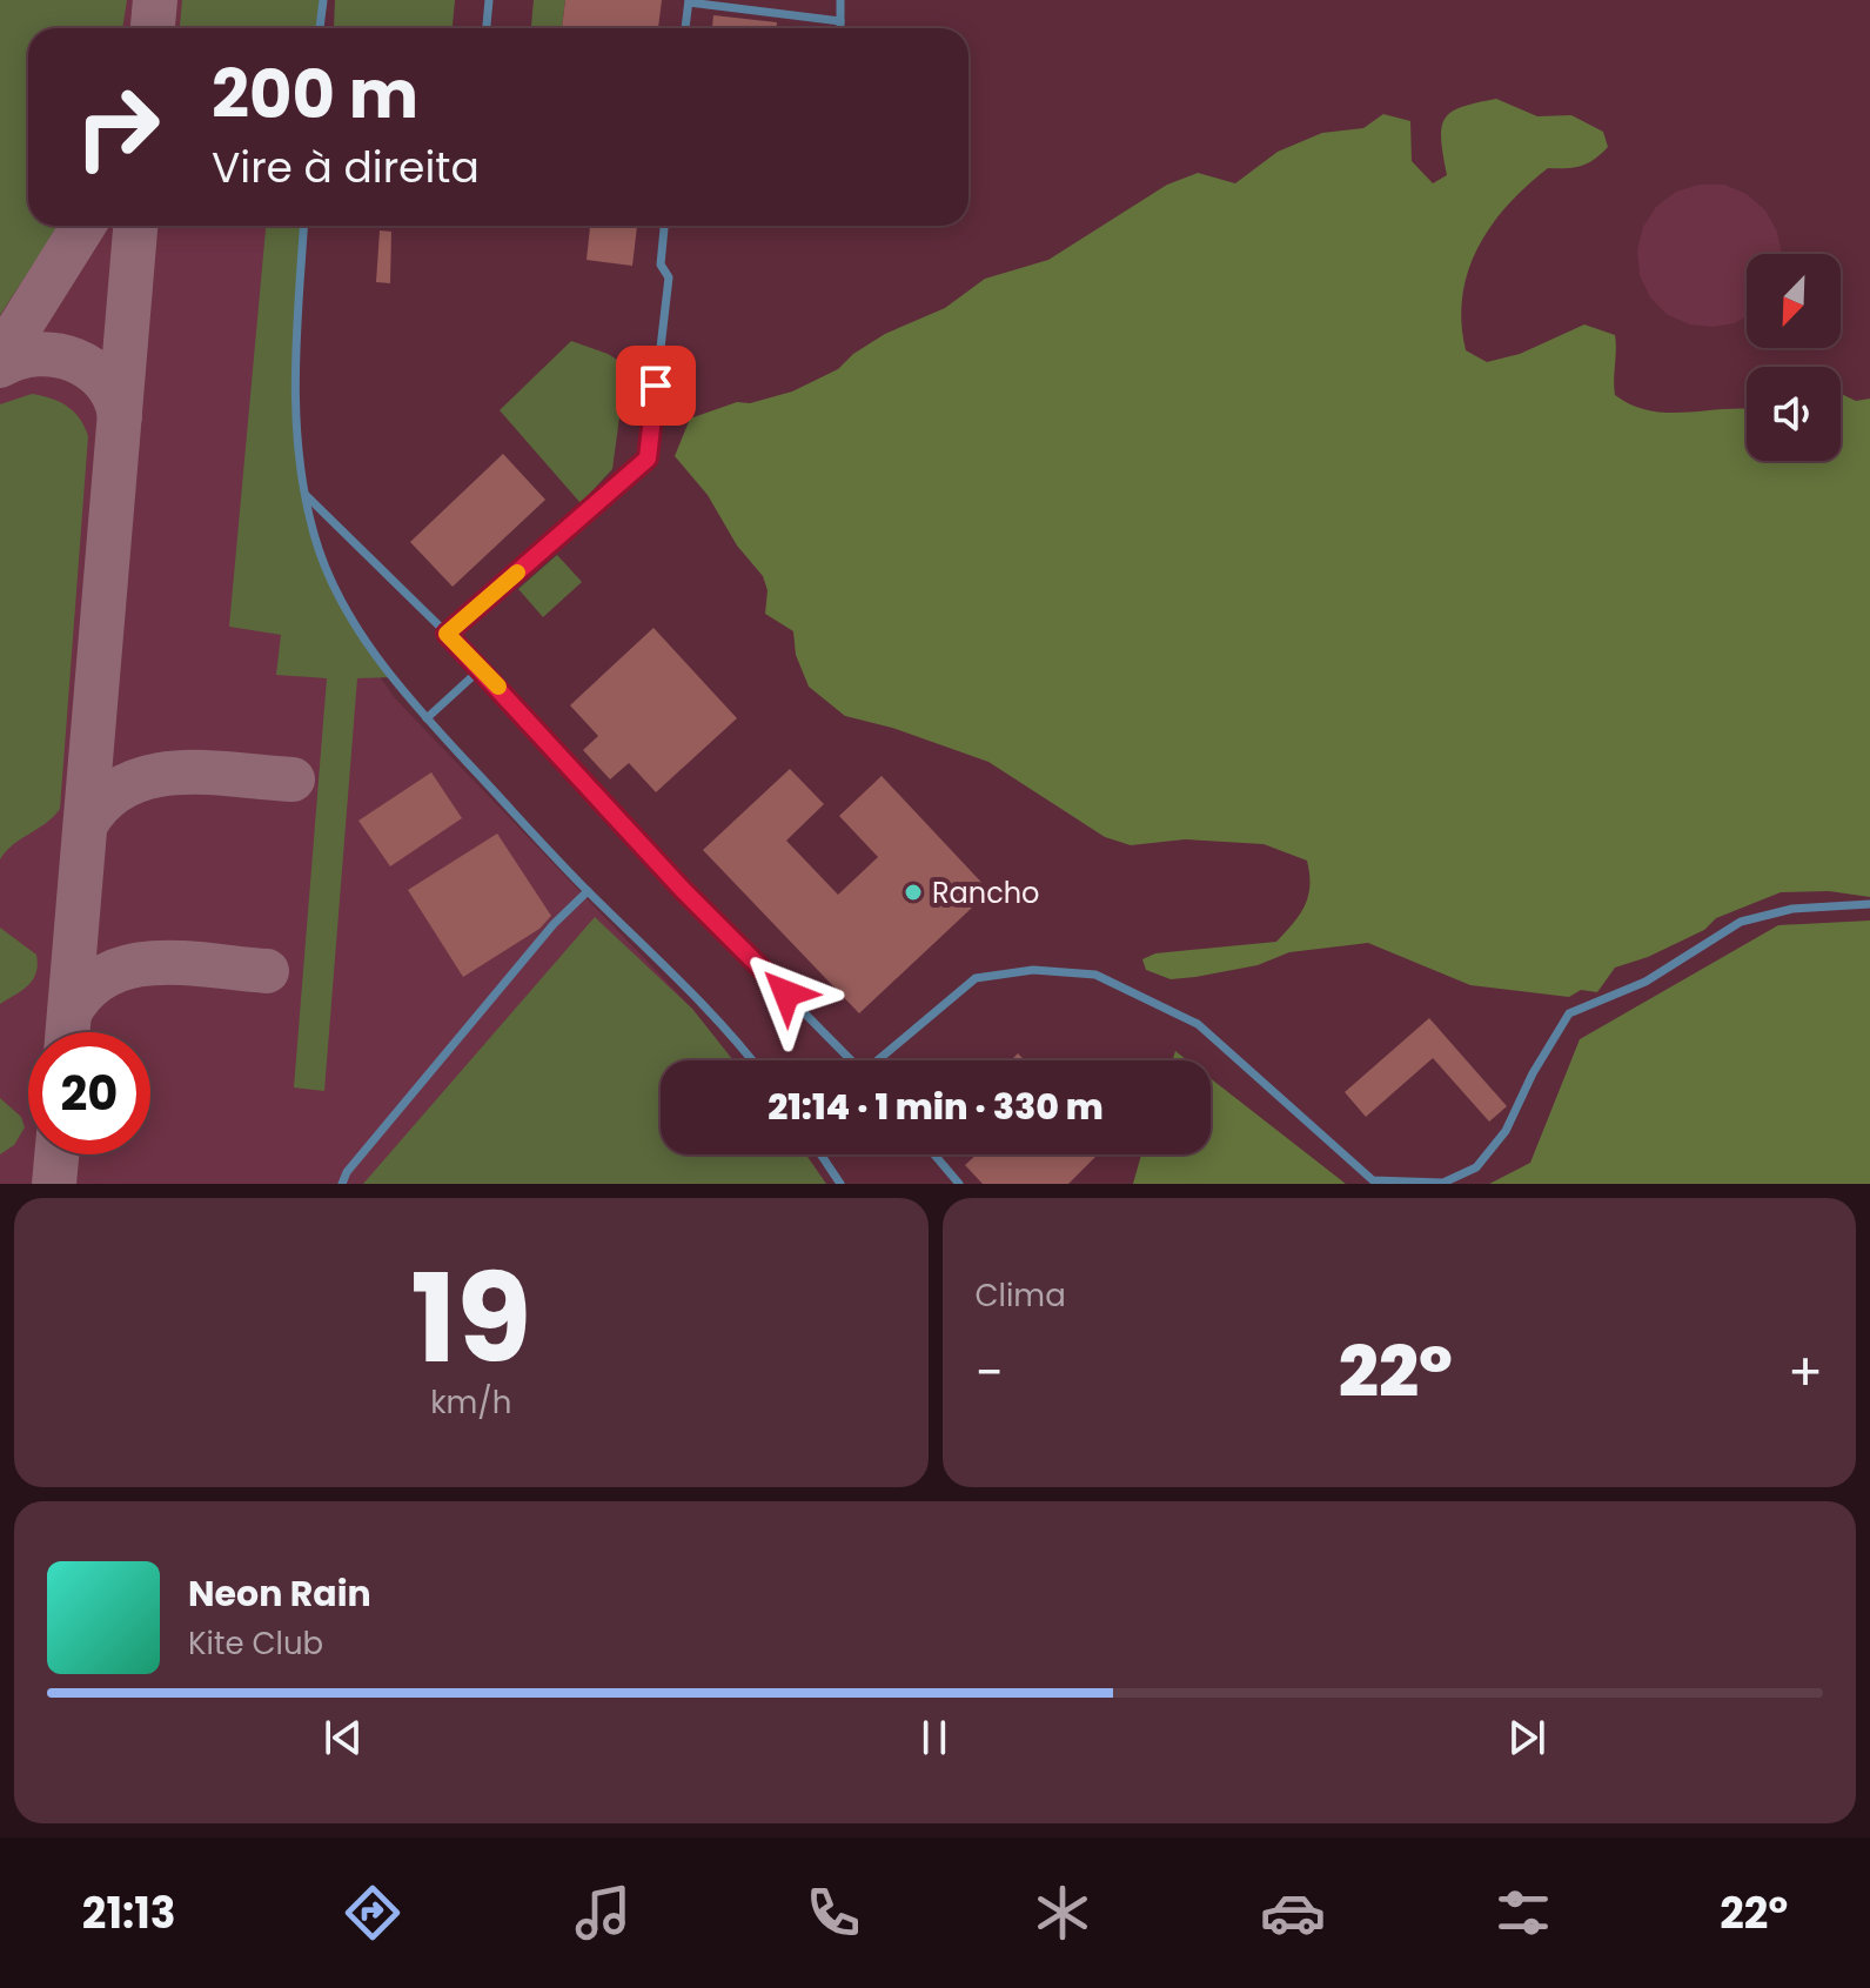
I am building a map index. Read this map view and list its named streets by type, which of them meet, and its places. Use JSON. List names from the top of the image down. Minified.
{"places":["Rancho"],"north":"bottom left","page":{"turn":["200 m","Vire à direita"],"limit":"20","trip":"21:14 · 1 min · 330 m","tile":[["19","km/h"],"Clima"],"heat":["−","22°","+"],"song":["Neon Rain","Kite Club"],"tabs":["21:13","22°"]}}
